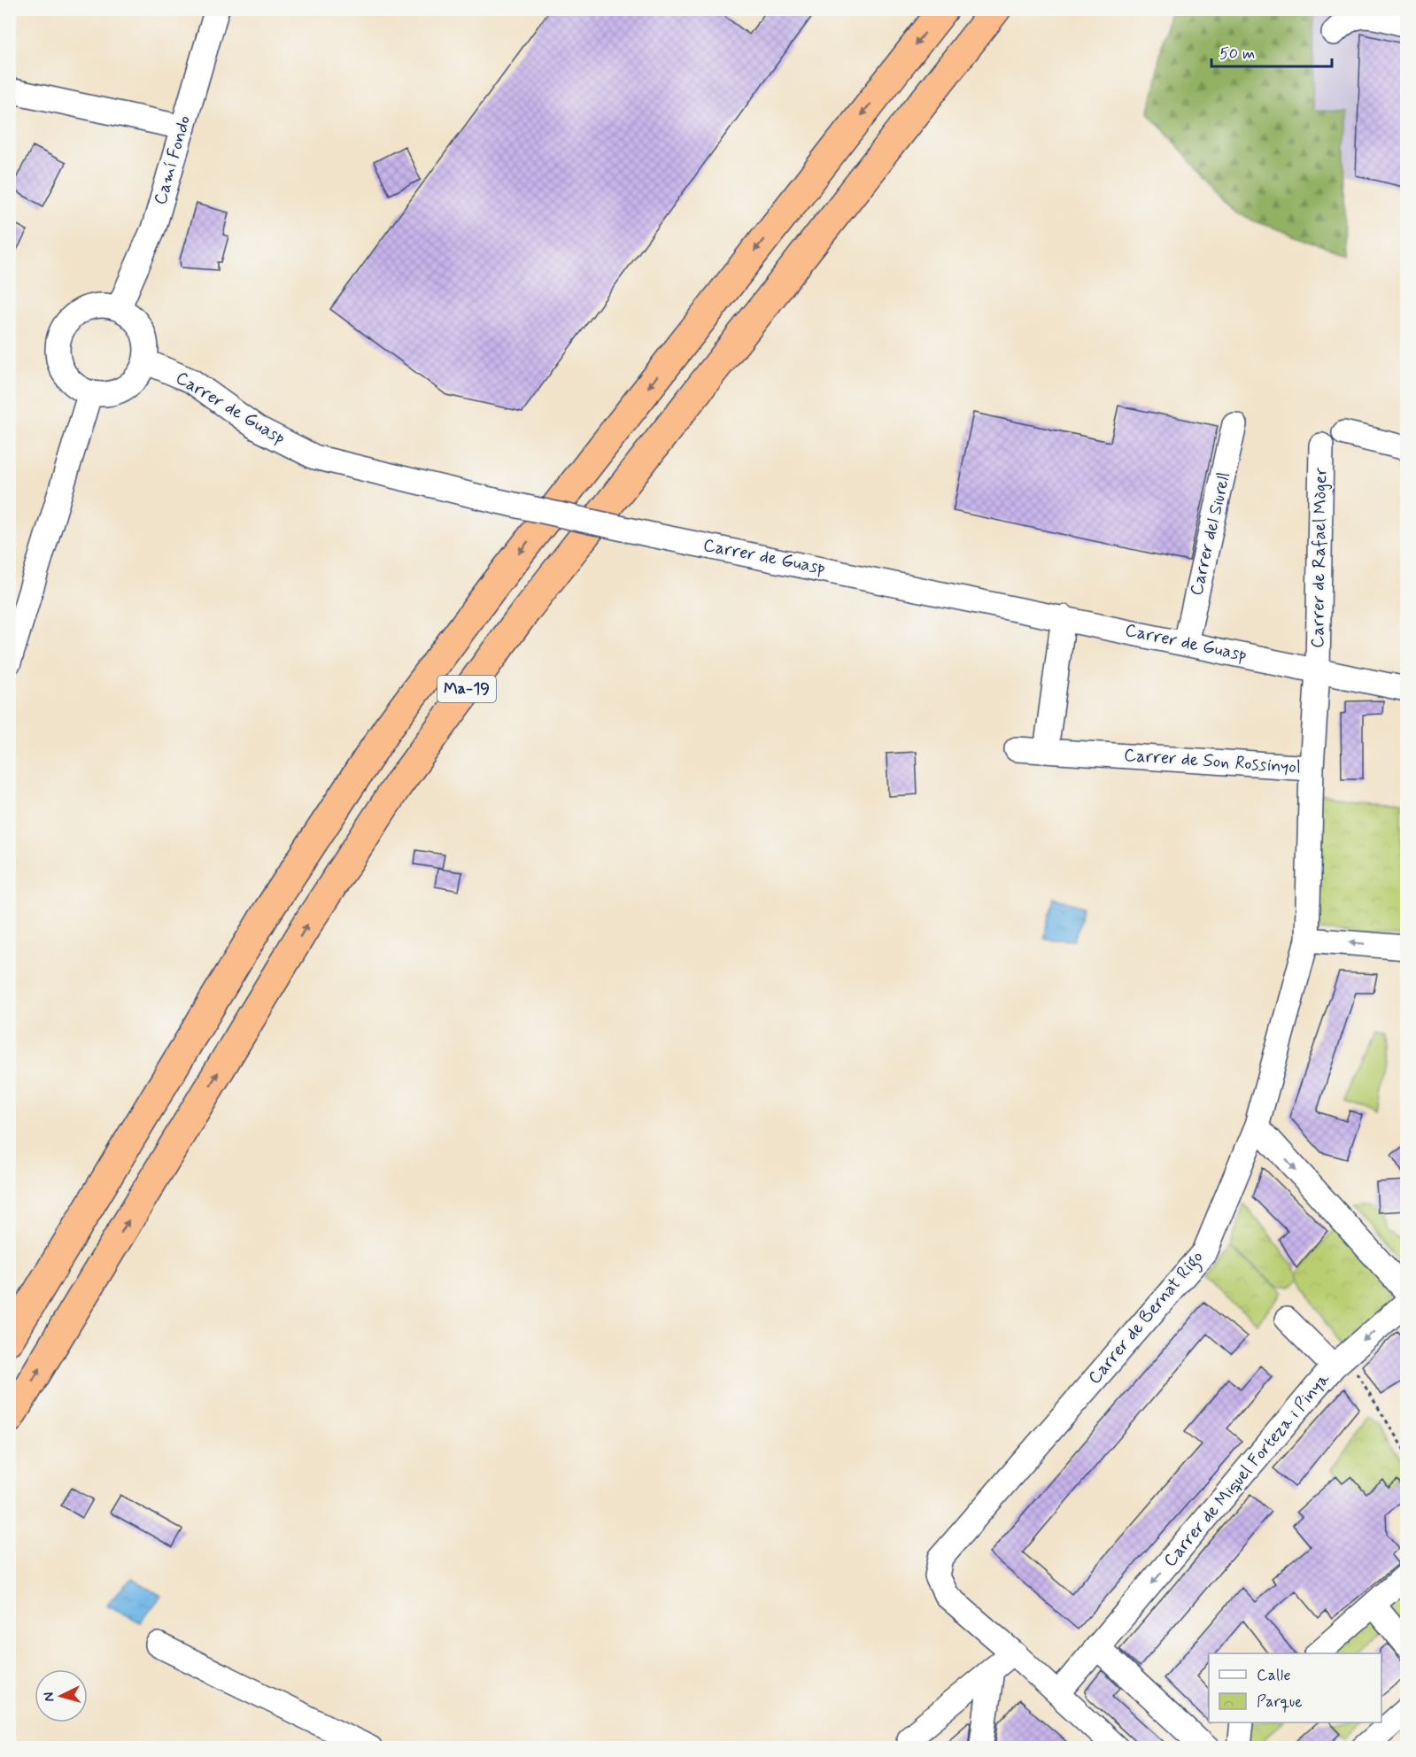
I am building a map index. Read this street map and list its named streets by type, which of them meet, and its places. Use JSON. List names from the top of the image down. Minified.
{"streets":{"highway":["Ma-19"],"street":["Camí Fondo","Carrer de Guasp","Carrer del Siurell","Carrer de Rafael Mòger","Carrer de Son Rossinyol","Carrer de Bernat Rigo","Carrer de Miquel Forteza i Pinya"]},"crossings":[["Camí Fondo","Carrer de Guasp"],["Carrer de Guasp","Carrer del Siurell"],["Carrer de Guasp","Carrer de Rafael Mòger"],["Carrer de Guasp","Carrer de Son Rossinyol"],["Carrer de Rafael Mòger","Carrer de Son Rossinyol"],["Carrer de Son Rossinyol","Carrer de Bernat Rigo"]],"one_way":["Carrer de Miquel Forteza i Pinya"],"legend":["Calle","Parque"],"scale_bar":"50 m","north":"left"}
